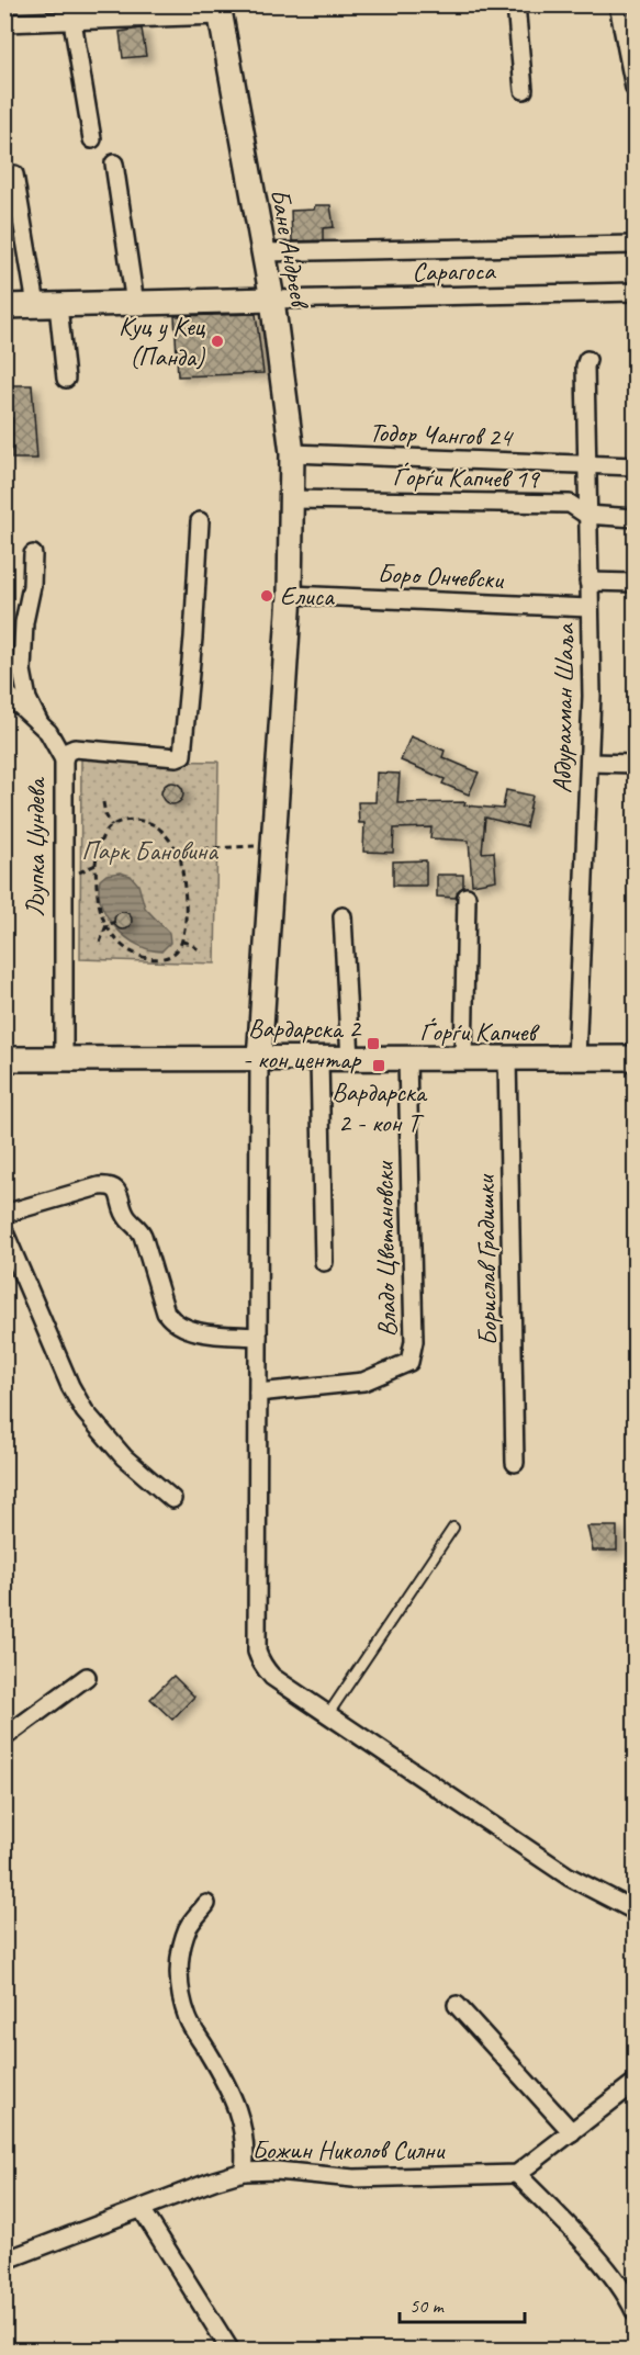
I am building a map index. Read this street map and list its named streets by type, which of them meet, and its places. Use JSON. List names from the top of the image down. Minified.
{"streets":{"street":["Бане Андреев","Сарагоса","Тодор Чангов 24","Ѓорѓи Капчев 19","Боро Ончевски","Абдурахман Шаља","Љупка Џундева","Ѓорѓи Капчев","Владо Цветановски","Борислав Градишки","Божин Николов Силни"]},"crossings":[["Бане Андреев","Сарагоса"],["Бане Андреев","Тодор Чангов 24"],["Бане Андреев","Ѓорѓи Капчев 19"],["Тодор Чангов 24","Абдурахман Шаља"],["Ѓорѓи Капчев 19","Абдурахман Шаља"],["Боро Ончевски","Абдурахман Шаља"],["Абдурахман Шаља","Ѓорѓи Капчев"],["Љупка Џундева","Ѓорѓи Капчев"],["Ѓорѓи Капчев","Владо Цветановски"],["Ѓорѓи Капчев","Борислав Градишки"]],"parks":["Парк Бановина"],"places":{"other":["Куц у Кец (Панда)","Елиса"],"transit":["Вардарска 2 - кон центар","Вардарска 2 - кон Т"]},"scale_bar":"50 m"}
